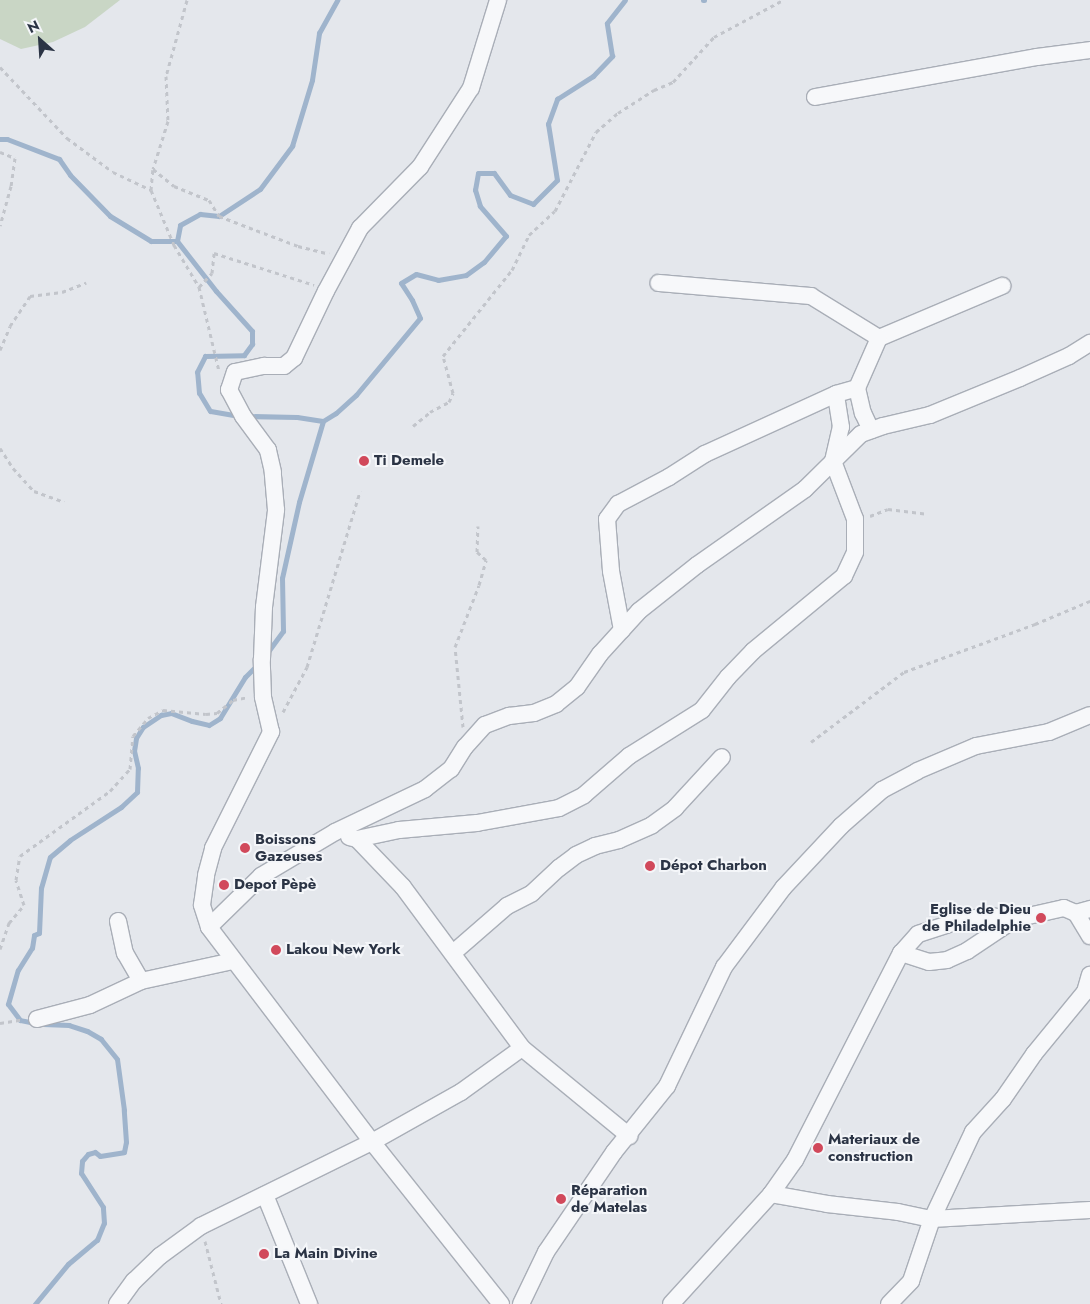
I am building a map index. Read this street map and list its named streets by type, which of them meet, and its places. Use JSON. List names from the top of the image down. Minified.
{"places":["Ti Demele","Boissons Gazeuses","Dépot Charbon","Depot Pèpè","Eglise de Dieu de Philadelphie","Lakou New York","Materiaux de construction","Réparation de Matelas","La Main Divine"],"north":"top left"}
